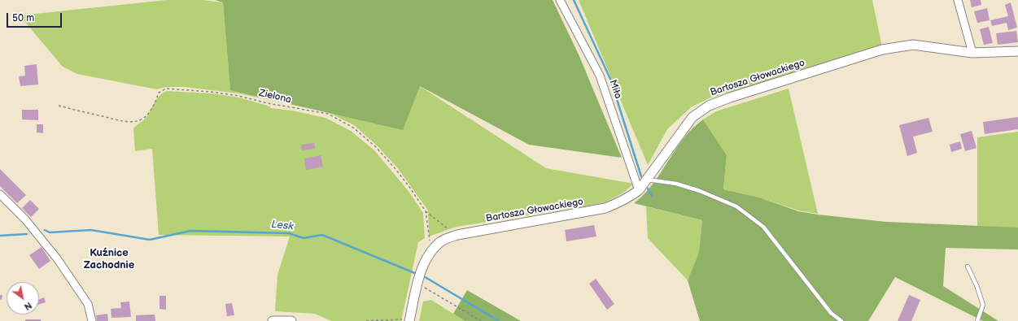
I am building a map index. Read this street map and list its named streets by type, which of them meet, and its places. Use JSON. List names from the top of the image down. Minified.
{"streets":{"street":["Bartosza Głowackiego","Miła"],"path":["Zielona"]},"crossings":[["Bartosza Głowackiego","Miła"],["Bartosza Głowackiego","Zielona"]],"districts":["Kuźnice Zachodnie"],"water":["Lesk"],"scale_bar":"50 m","north":"bottom right"}
